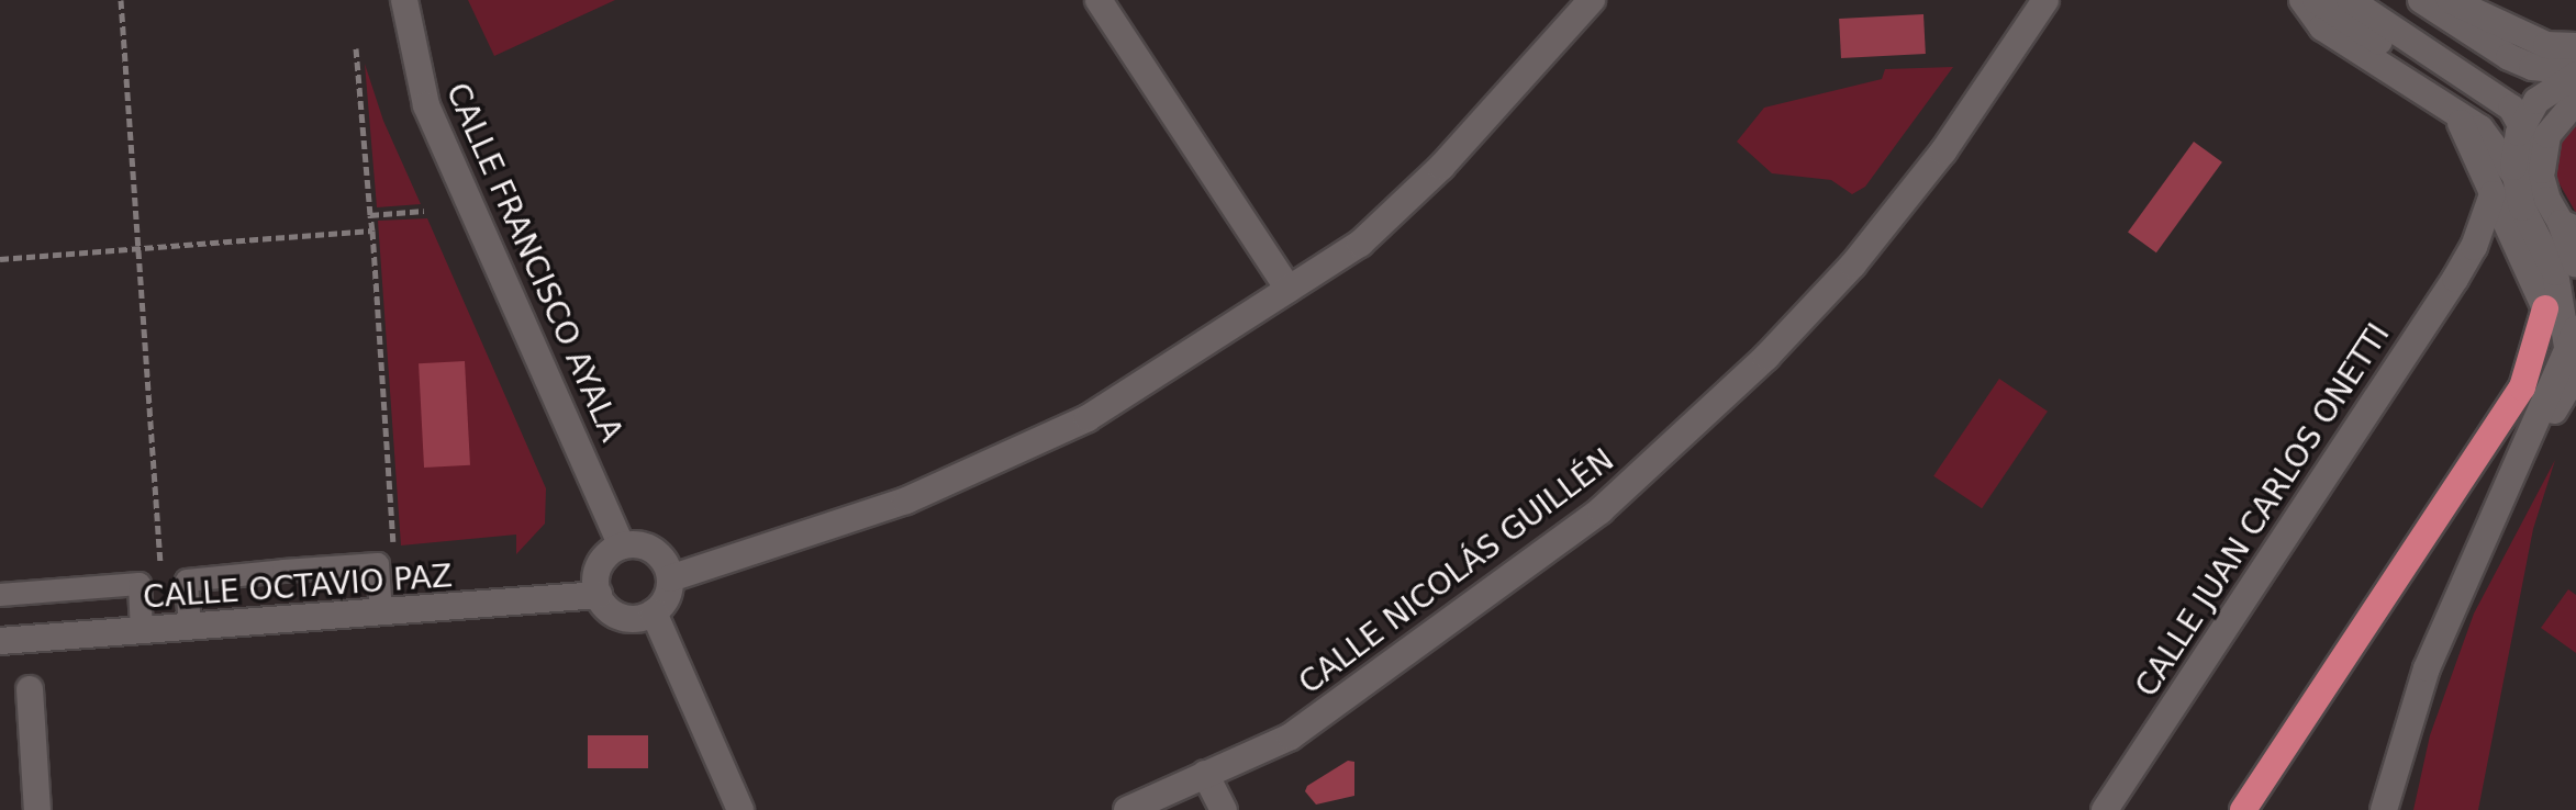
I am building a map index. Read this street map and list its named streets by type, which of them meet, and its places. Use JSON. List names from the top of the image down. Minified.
{"streets":{"street":["CALLE FRANCISCO AYALA","CALLE JUAN CARLOS ONETTI","CALLE NICOLÁS GUILLÉN","CALLE OCTAVIO PAZ"]},"crossings":[["CALLE FRANCISCO AYALA","CALLE OCTAVIO PAZ"]]}
